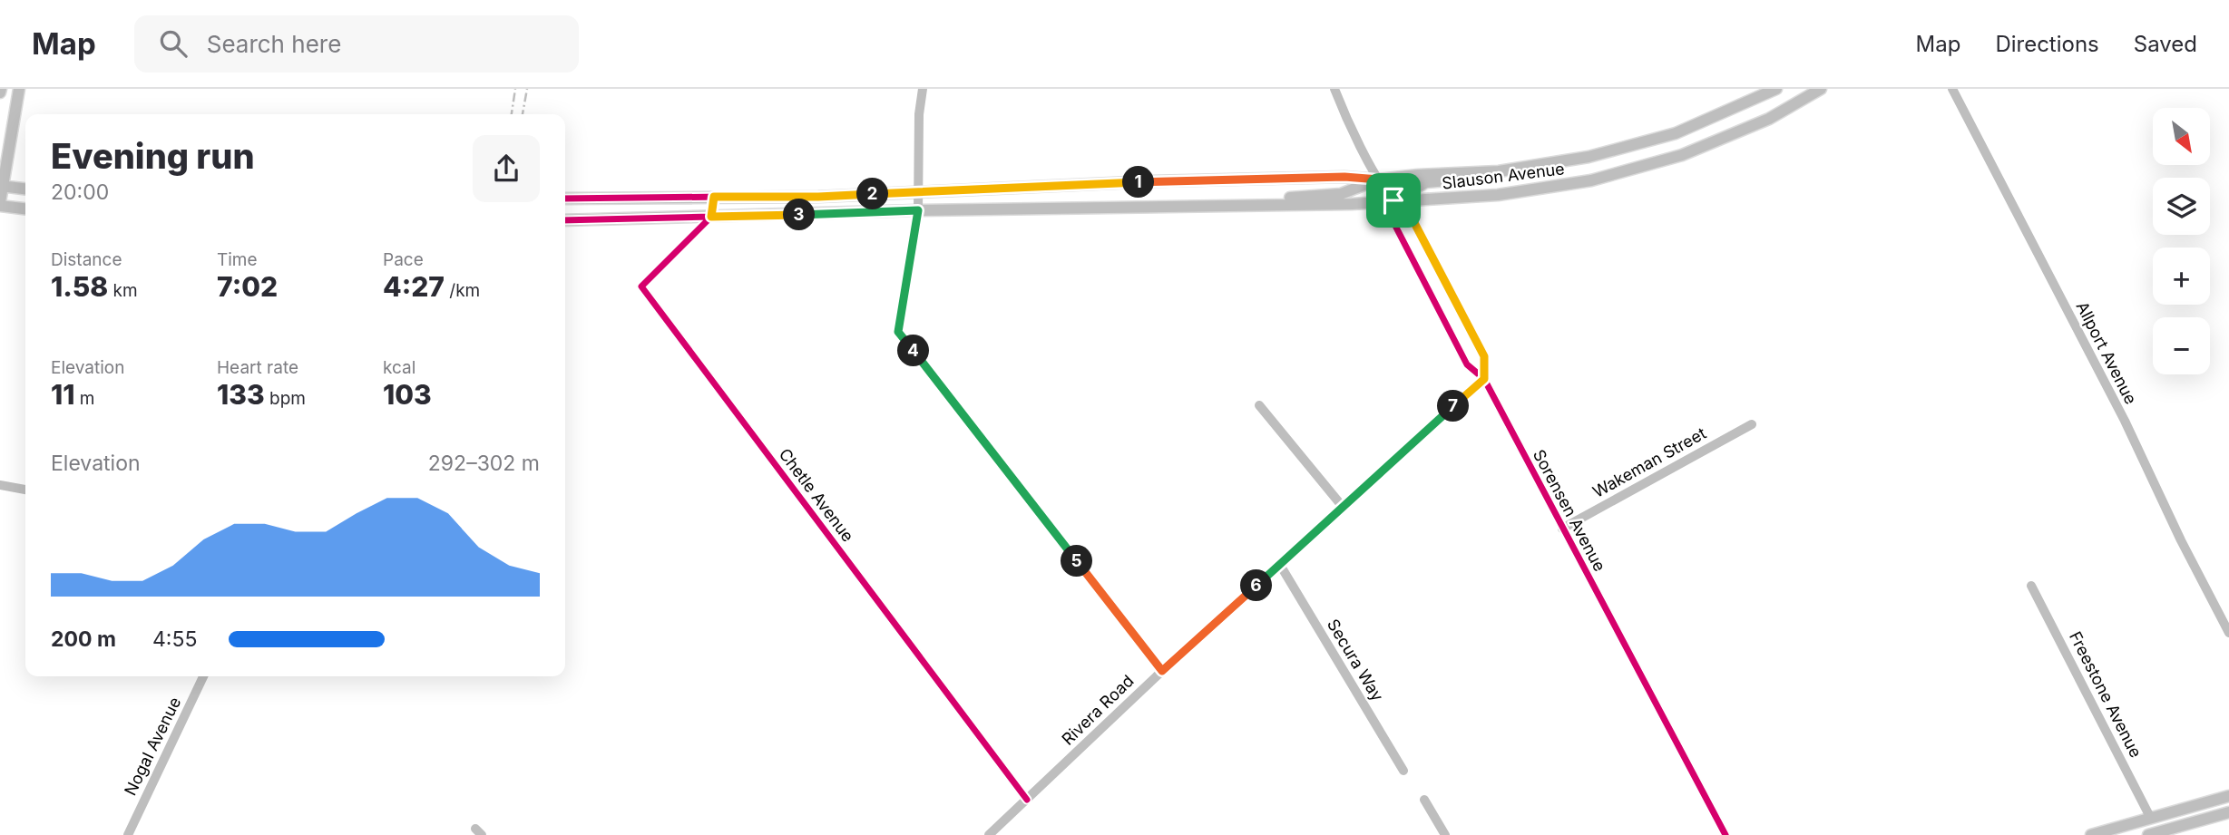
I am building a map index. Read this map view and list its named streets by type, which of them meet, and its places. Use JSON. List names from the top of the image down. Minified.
{"streets":{"main road":["Slauson Avenue"],"street":["Allport Avenue","Wakeman Street","Chetle Avenue","Sorensen Avenue","Secura Way","Freestone Avenue","Rivera Road","Nogal Avenue"]},"crossings":[["Slauson Avenue","Chetle Avenue"],["Slauson Avenue","Sorensen Avenue"],["Wakeman Street","Sorensen Avenue"],["Chetle Avenue","Rivera Road"],["Sorensen Avenue","Rivera Road"],["Secura Way","Rivera Road"]],"north":"bottom right","page":{"header":"Map","search":"Search here","nav":["Map","Directions","Saved"],"map_buttons":["+","−"],"heading":["Evening run","20:00"],"pins":["1","2","3","4","7","5","6"],"stats":[["Distance","1.58 km"],["Time","7:02"],["Pace","4:27 /km"],["Elevation","11 m"],["Heart rate","133 bpm"],["kcal","103"]],"chart":["Elevation","292–302 m"],"list":[{"name":"200 m","note":"4:55"}]}}
